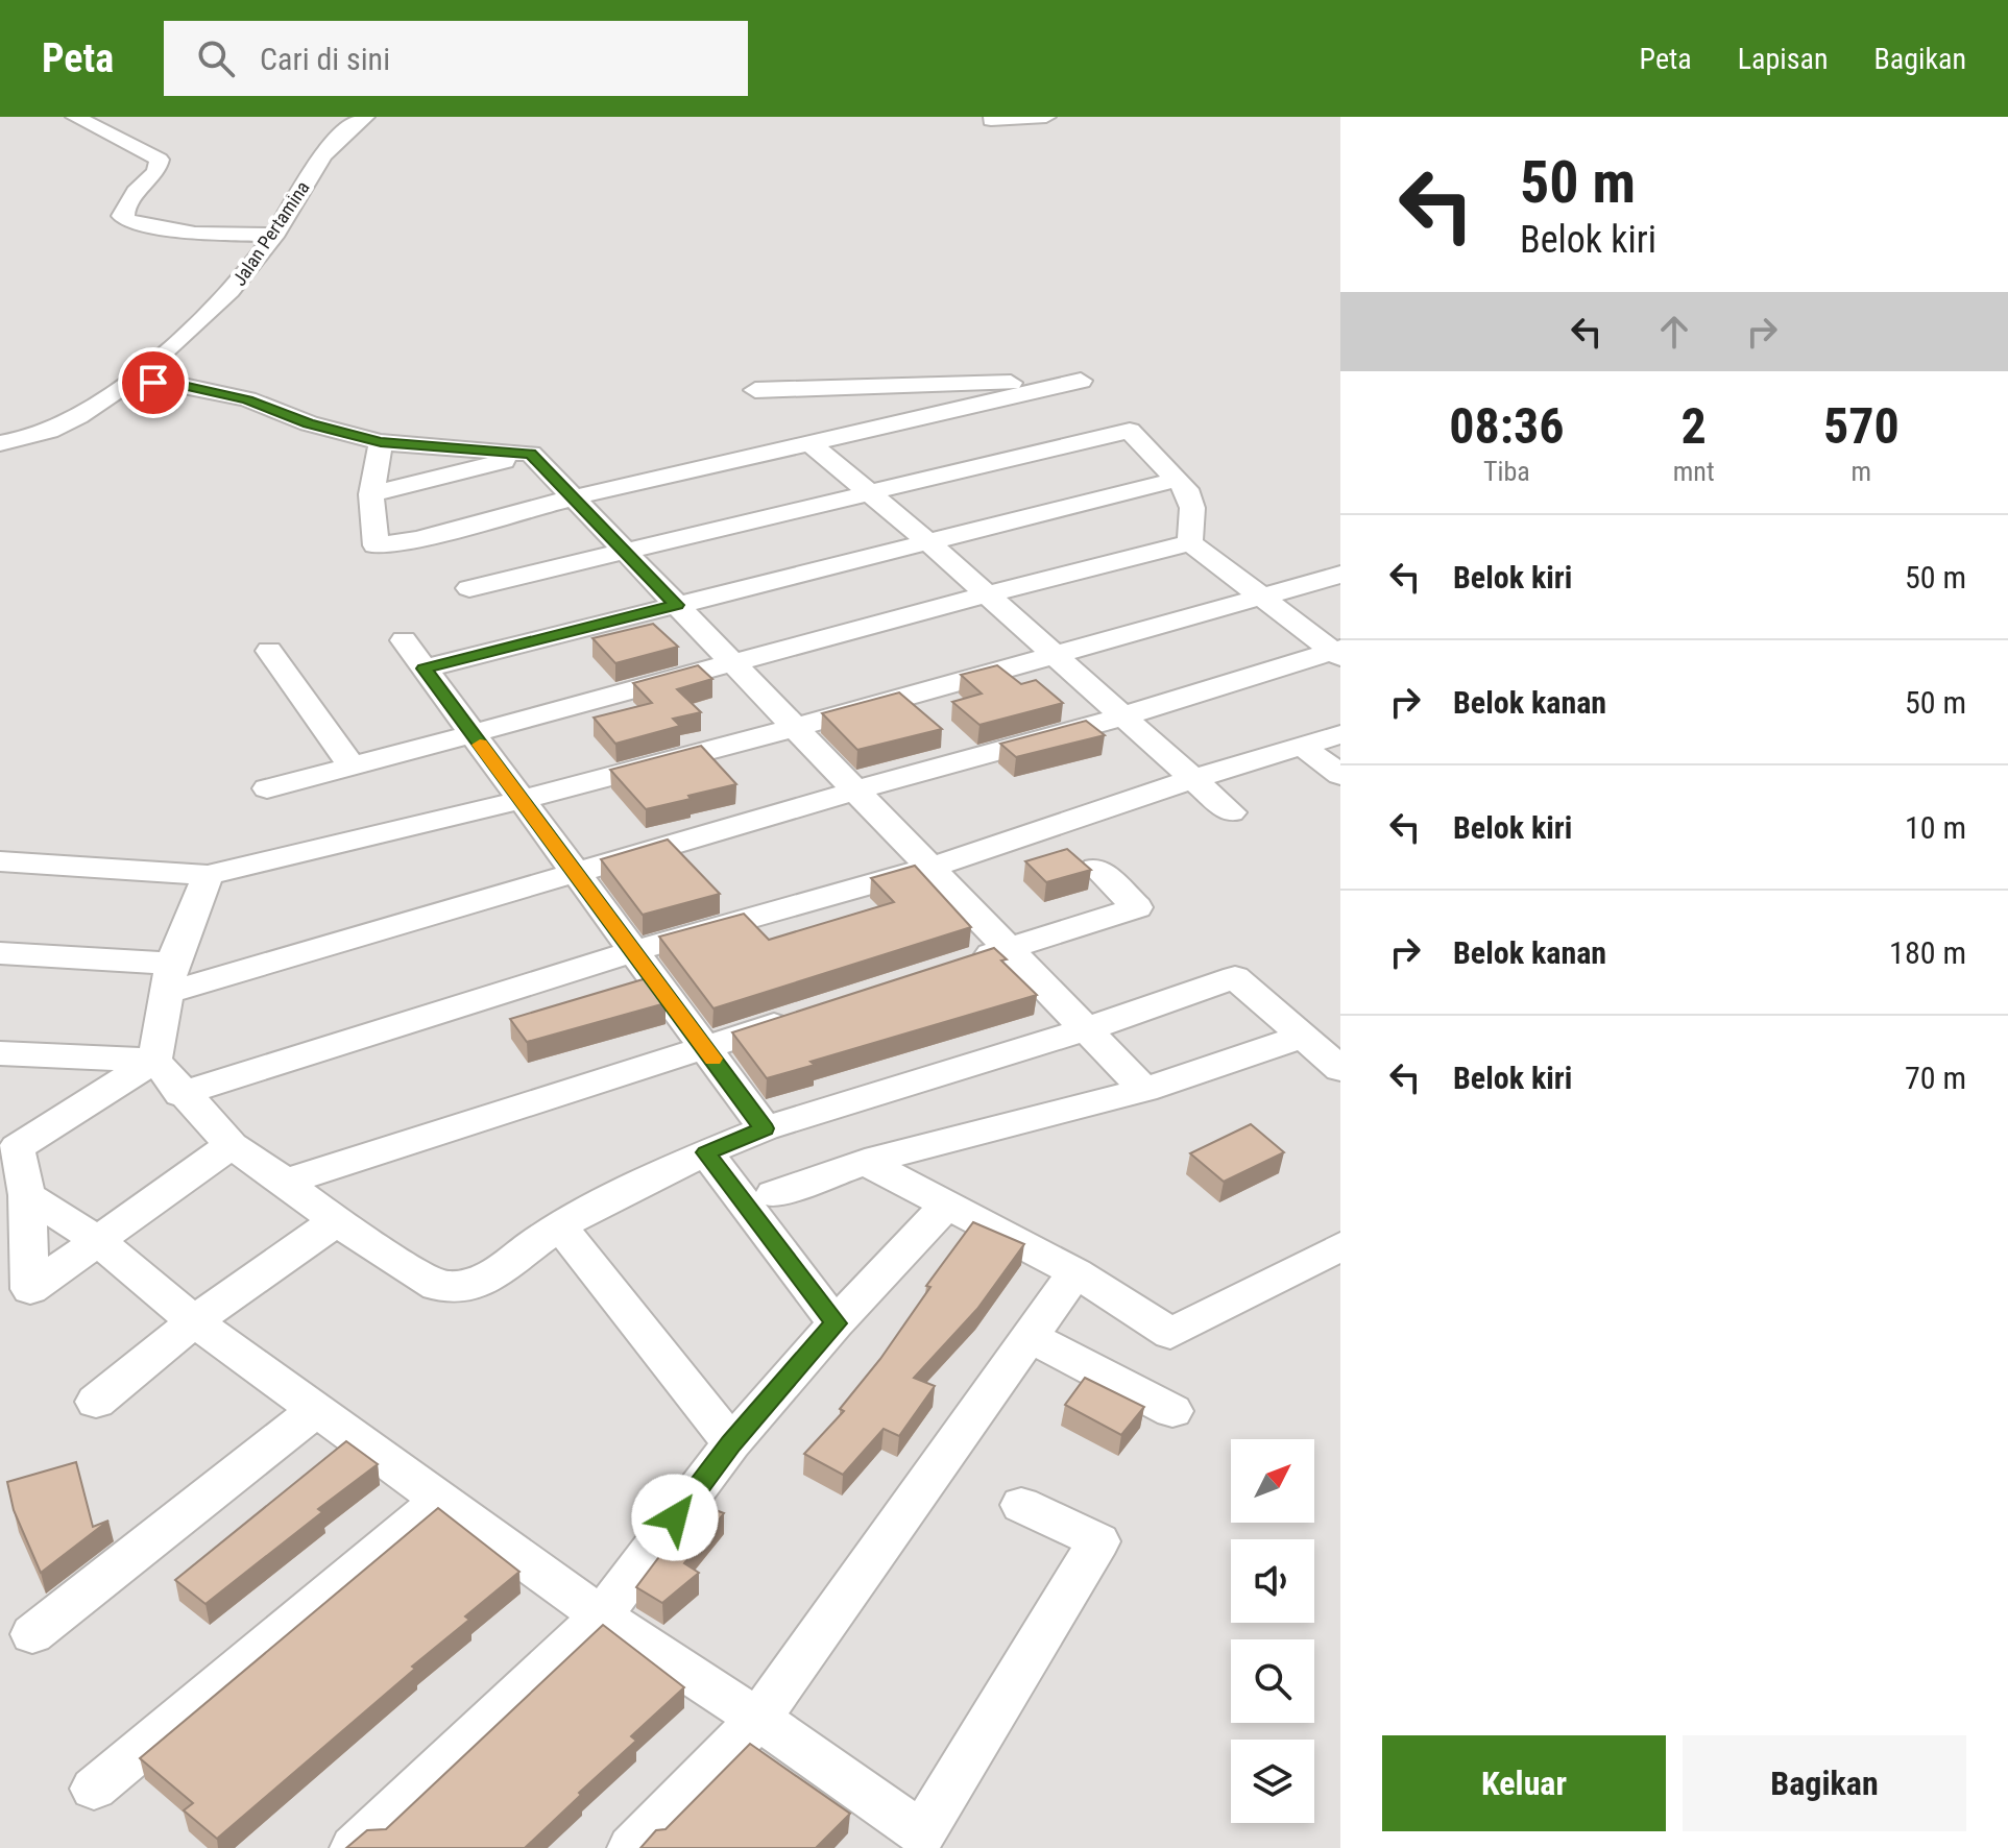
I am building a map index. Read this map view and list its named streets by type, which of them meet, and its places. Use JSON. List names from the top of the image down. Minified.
{"streets":{"street":["Jalan Pertamina"]},"north":"top right","page":{"header":"Peta","search":"Cari di sini","nav":["Peta","Lapisan","Bagikan"],"turn":["50 m","Belok kiri"],"eta":["08:36","Tiba","2","mnt","570","m"],"list":[{"name":"Belok kiri","value":"50 m"},{"name":"Belok kanan","value":"50 m"},{"name":"Belok kiri","value":"10 m"},{"name":"Belok kanan","value":"180 m"},{"name":"Belok kiri","value":"70 m"}],"buttons":["Keluar","Bagikan"]}}
